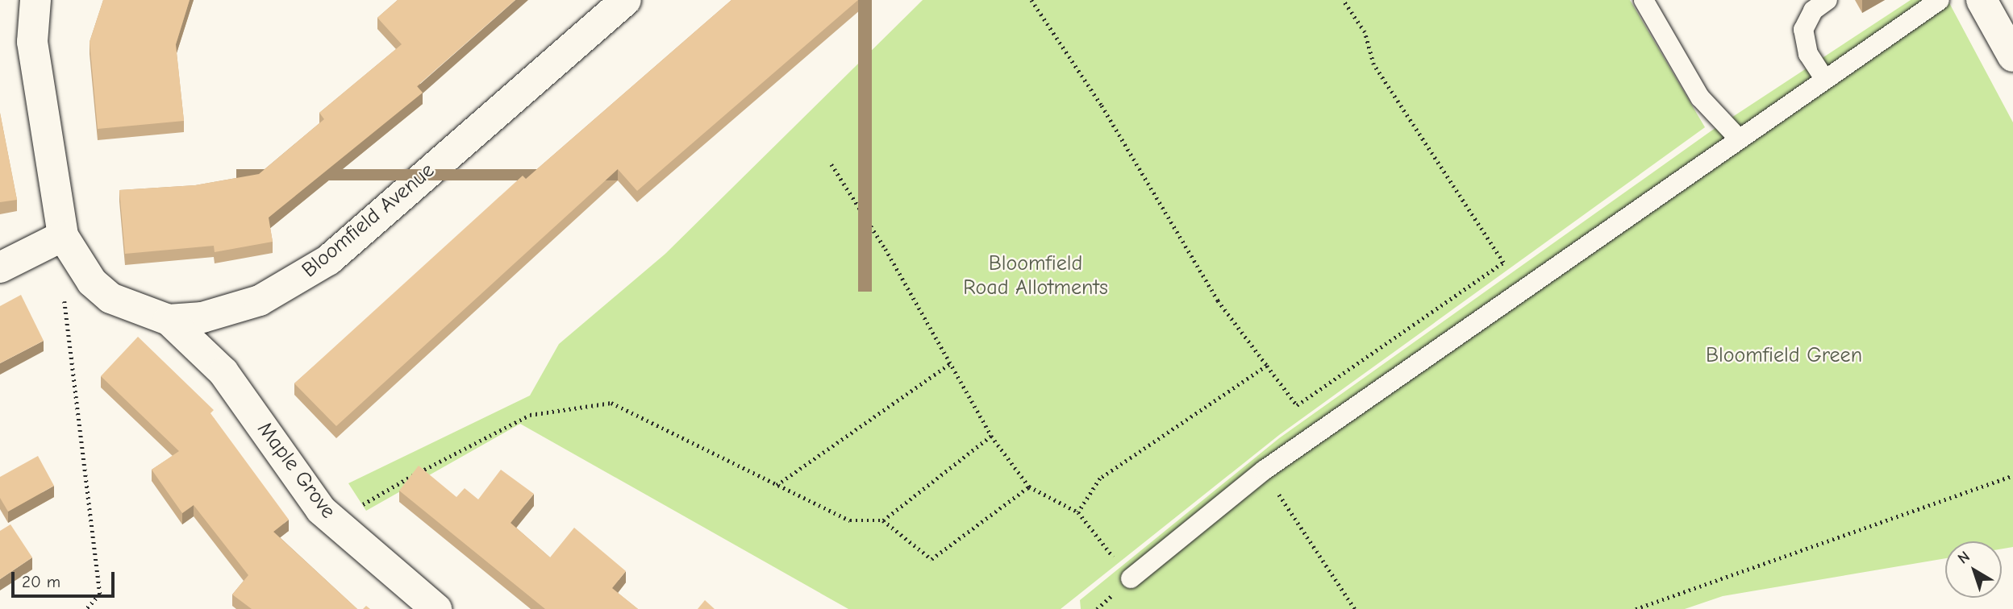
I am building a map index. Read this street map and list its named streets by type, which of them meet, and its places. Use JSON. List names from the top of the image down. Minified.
{"streets":{"street":["Bloomfield Avenue","Maple Grove"]},"crossings":[["Bloomfield Avenue","Maple Grove"]],"parks":["Bloomfield Road Allotments","Bloomfield Green"],"scale_bar":"20 m","north":"top left"}
